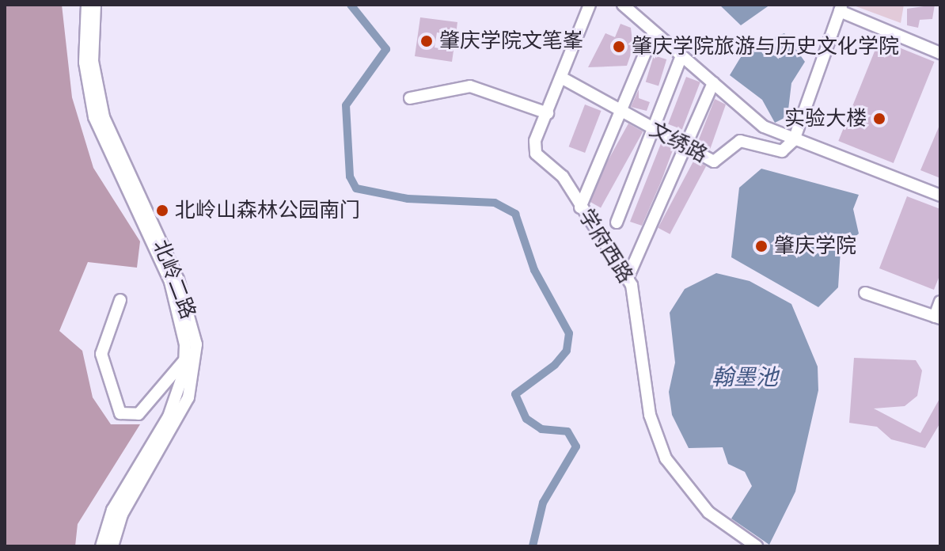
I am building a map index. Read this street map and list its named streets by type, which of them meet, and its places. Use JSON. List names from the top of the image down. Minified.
{"streets":{"street":["文绣路","学府西路","北岭二路"]},"crossings":[["文绣路","学府西路"]],"water":["翰墨池"],"places":["肇庆学院文笔峯","肇庆学院旅游与历史文化学院","实验大楼","北岭山森林公园南门","肇庆学院"]}
